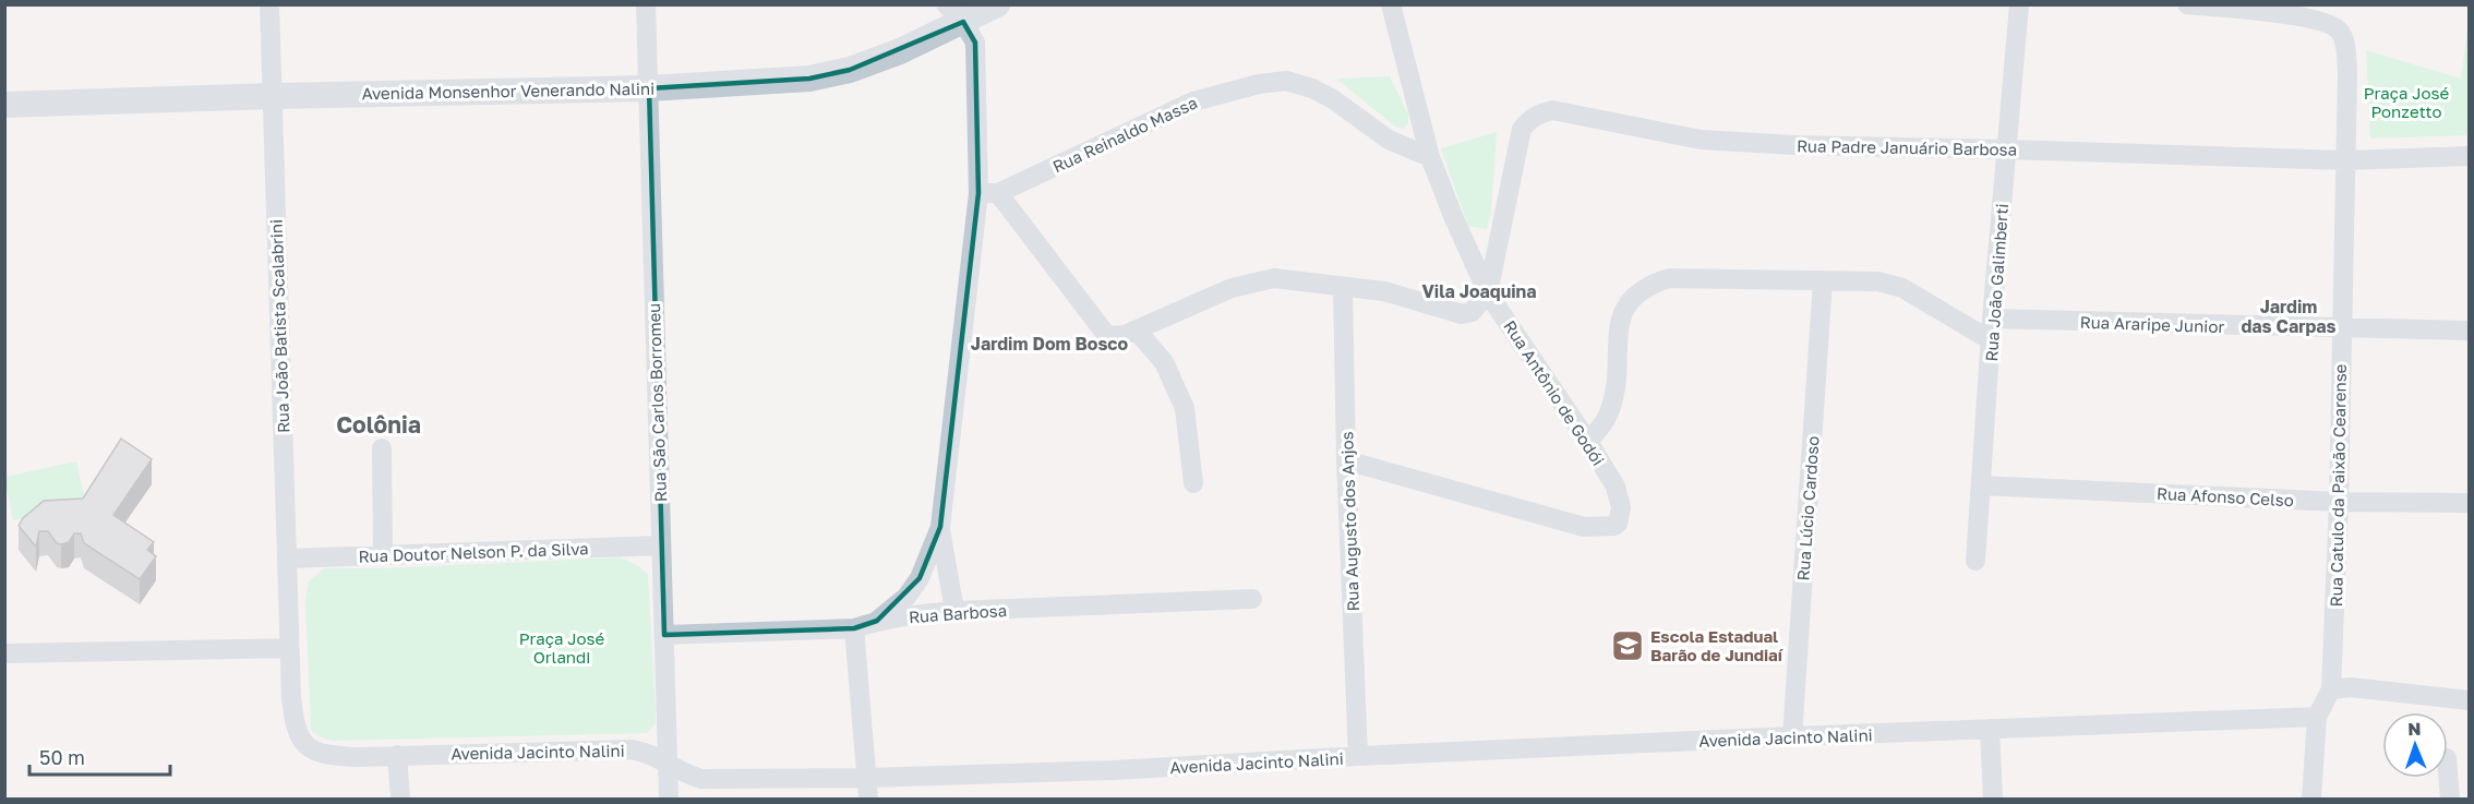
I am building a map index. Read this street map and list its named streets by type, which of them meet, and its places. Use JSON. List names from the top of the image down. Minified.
{"streets":{"street":["Avenida Monsenhor Venerando Nalini","Rua Reinaldo Massa","Rua Padre Januário Barbosa","Rua João Galimberti","Rua Araripe Junior","Rua João Batista Scalabrini","Rua Antônio de Godói","Rua São Carlos Borromeu","Rua Catulo da Paixão Cearense","Rua Afonso Celso","Rua Lúcio Cardoso","Rua Augusto dos Anjos","Rua Doutor Nelson P. da Silva","Rua Barbosa","Avenida Jacinto Nalini"]},"crossings":[["Avenida Monsenhor Venerando Nalini","Rua João Batista Scalabrini"],["Avenida Monsenhor Venerando Nalini","Rua São Carlos Borromeu"],["Rua Reinaldo Massa","Rua Antônio de Godói"],["Rua Padre Januário Barbosa","Rua João Galimberti"],["Rua Padre Januário Barbosa","Rua Antônio de Godói"],["Rua Padre Januário Barbosa","Rua Catulo da Paixão Cearense"],["Rua João Galimberti","Rua Araripe Junior"],["Rua João Galimberti","Rua Afonso Celso"],["Rua Araripe Junior","Rua Catulo da Paixão Cearense"],["Rua João Batista Scalabrini","Rua Doutor Nelson P. da Silva"],["Rua João Batista Scalabrini","Avenida Jacinto Nalini"],["Rua Antônio de Godói","Rua Augusto dos Anjos"],["Rua São Carlos Borromeu","Rua Doutor Nelson P. da Silva"],["Rua São Carlos Borromeu","Rua Barbosa"],["Rua São Carlos Borromeu","Avenida Jacinto Nalini"],["Rua Catulo da Paixão Cearense","Rua Afonso Celso"],["Rua Catulo da Paixão Cearense","Avenida Jacinto Nalini"],["Rua Lúcio Cardoso","Avenida Jacinto Nalini"],["Rua Augusto dos Anjos","Avenida Jacinto Nalini"]],"districts":["Vila Joaquina","Jardim das Carpas","Jardim Dom Bosco","Colônia"],"parks":["Praça José Ponzetto","Praça José Orlandi"],"places":{"school or university":["Escola Estadual Barão de Jundiaí"]},"scale_bar":"50 m","north":"top"}
